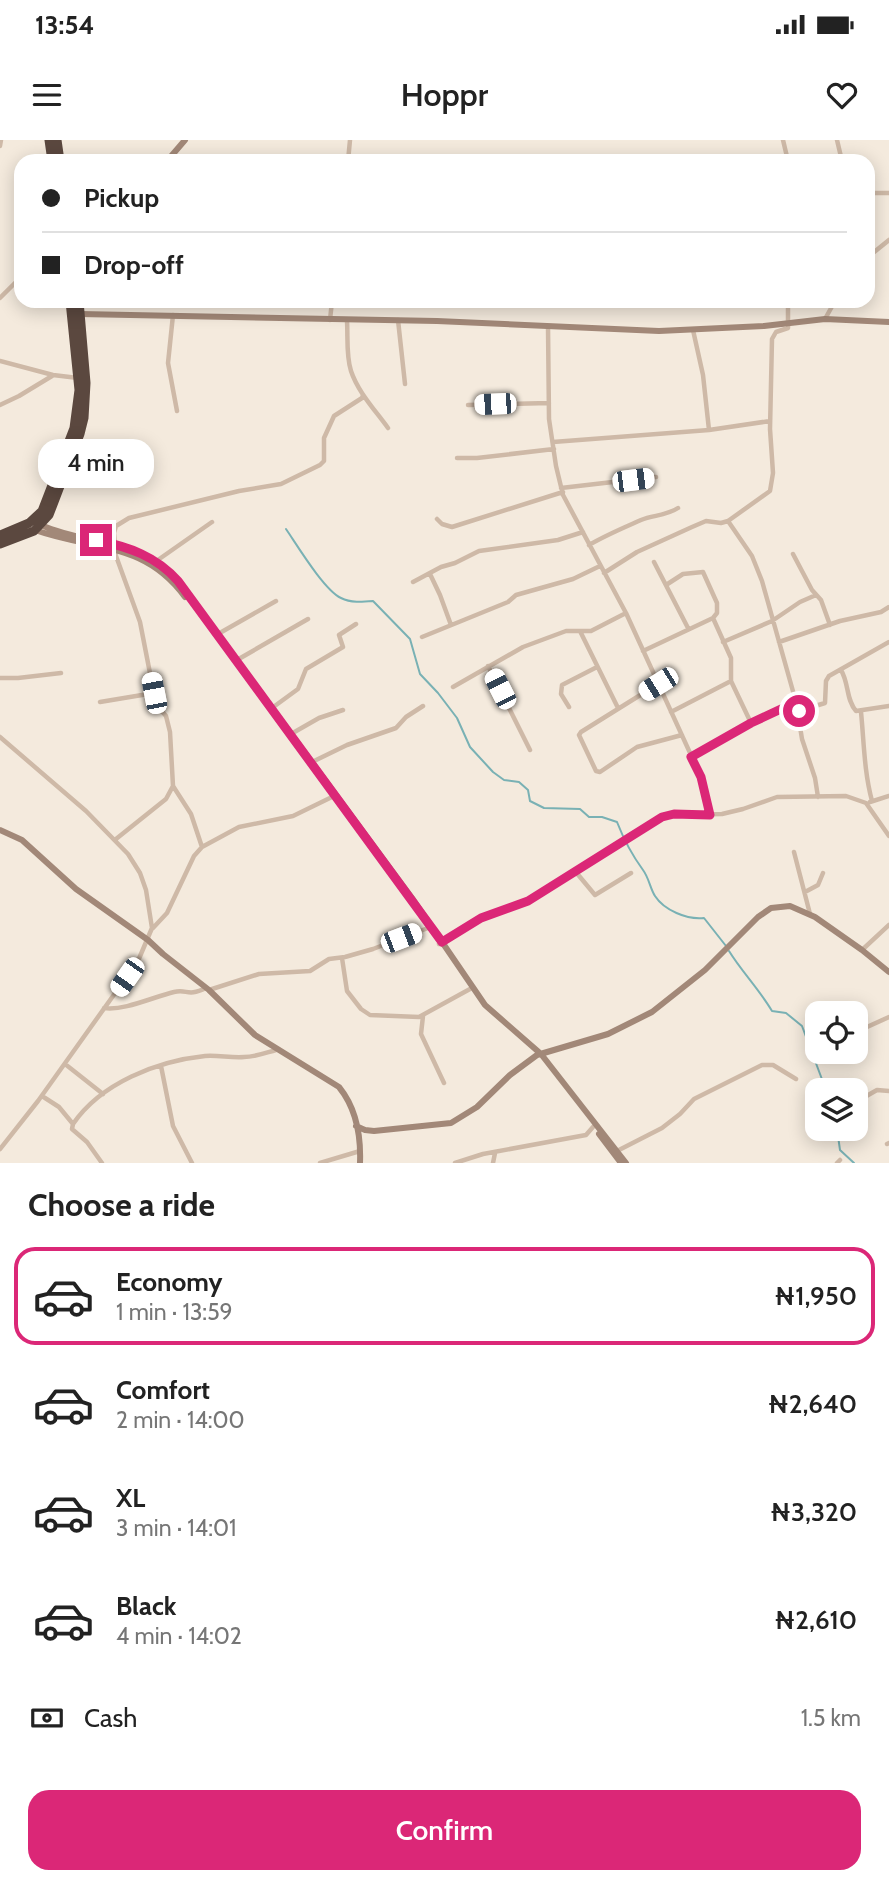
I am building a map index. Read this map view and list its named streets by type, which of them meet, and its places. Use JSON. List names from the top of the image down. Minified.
{"page":{"status":"13:54","header":"Hoppr","banner":["Pickup","Drop-off"],"bubble":"4 min","heading":"Choose a ride","list":[{"name":"Economy","note":"1 min · 13:59","value":"₦1,950"},{"name":"Comfort","note":"2 min · 14:00","value":"₦2,640"},{"name":"XL","note":"3 min · 14:01","value":"₦3,320"},{"name":"Black","note":"4 min · 14:02","value":"₦2,610"}],"pay":["Cash","1.5 km"],"buttons":"Confirm"}}
